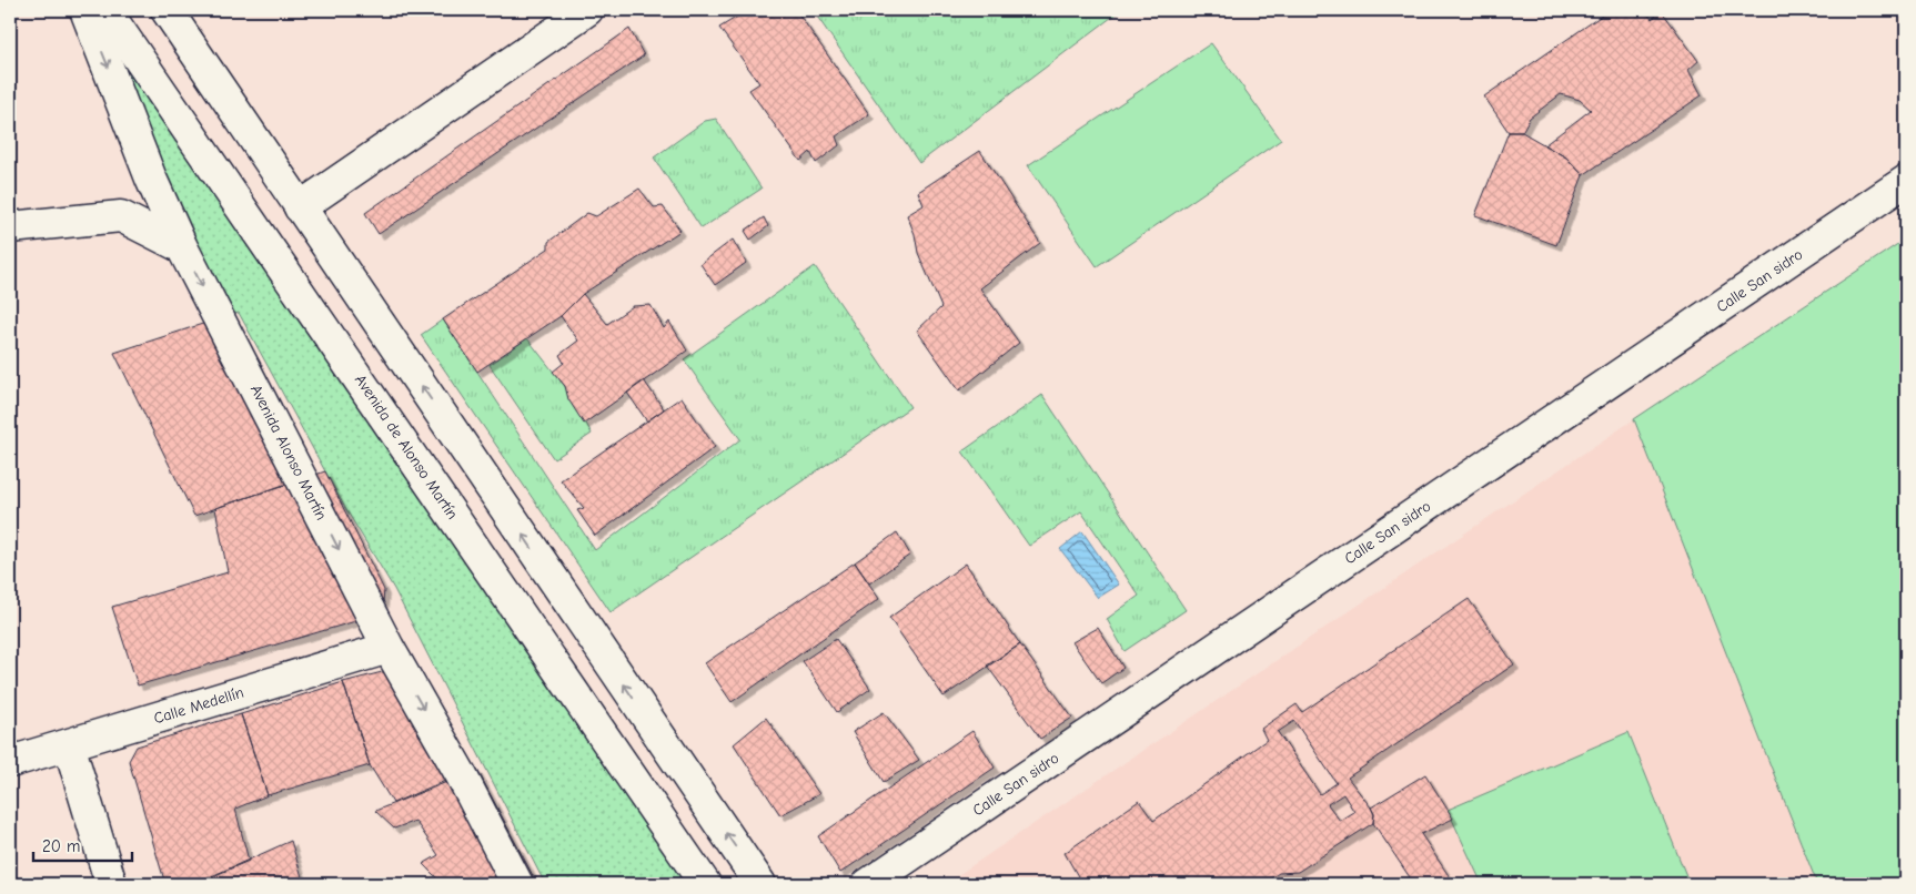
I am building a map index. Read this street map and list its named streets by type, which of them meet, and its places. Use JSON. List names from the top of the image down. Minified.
{"streets":{"street":["Calle San sidro","Avenida de Alonso Martín","Avenida Alonso Martín","Calle Medellín"]},"crossings":[["Avenida Alonso Martín","Calle Medellín"]],"scale_bar":"20 m"}
